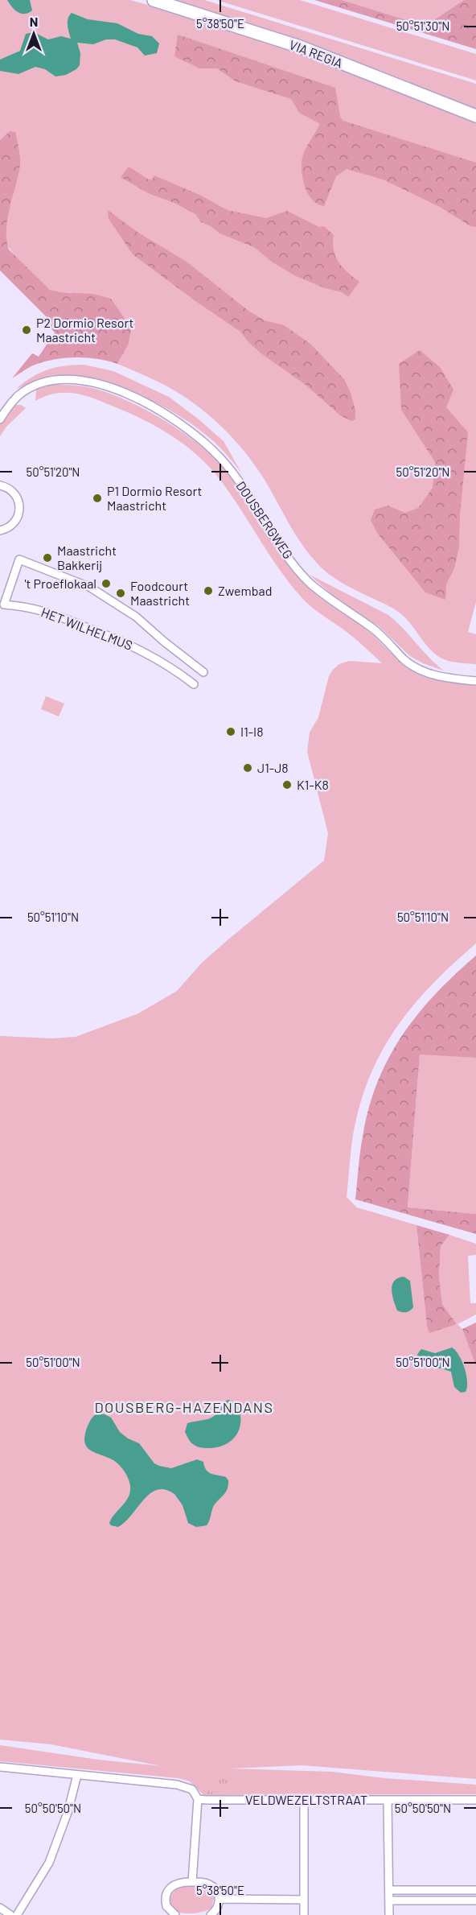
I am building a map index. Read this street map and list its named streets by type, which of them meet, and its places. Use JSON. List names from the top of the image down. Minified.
{"streets":{"main road":["VIA REGIA"],"street":["DOUSBERGWEG","HET WILHELMUS","VELDWEZELTSTRAAT"]},"districts":["DOUSBERG-HAZENDANS"],"places":["P2 Dormio Resort Maastricht","P1 Dormio Resort Maastricht","Maastricht Bakkerij","'t Proeflokaal","Zwembad","Foodcourt Maastricht","I1-I8","J1-J8","K1-K8"],"north":"top","coordinates":["5°38'50\"E","50°51'30\"N","50°51'20\"N","50°51'10\"N","50°51'00\"N","50°50'50\"N"]}
